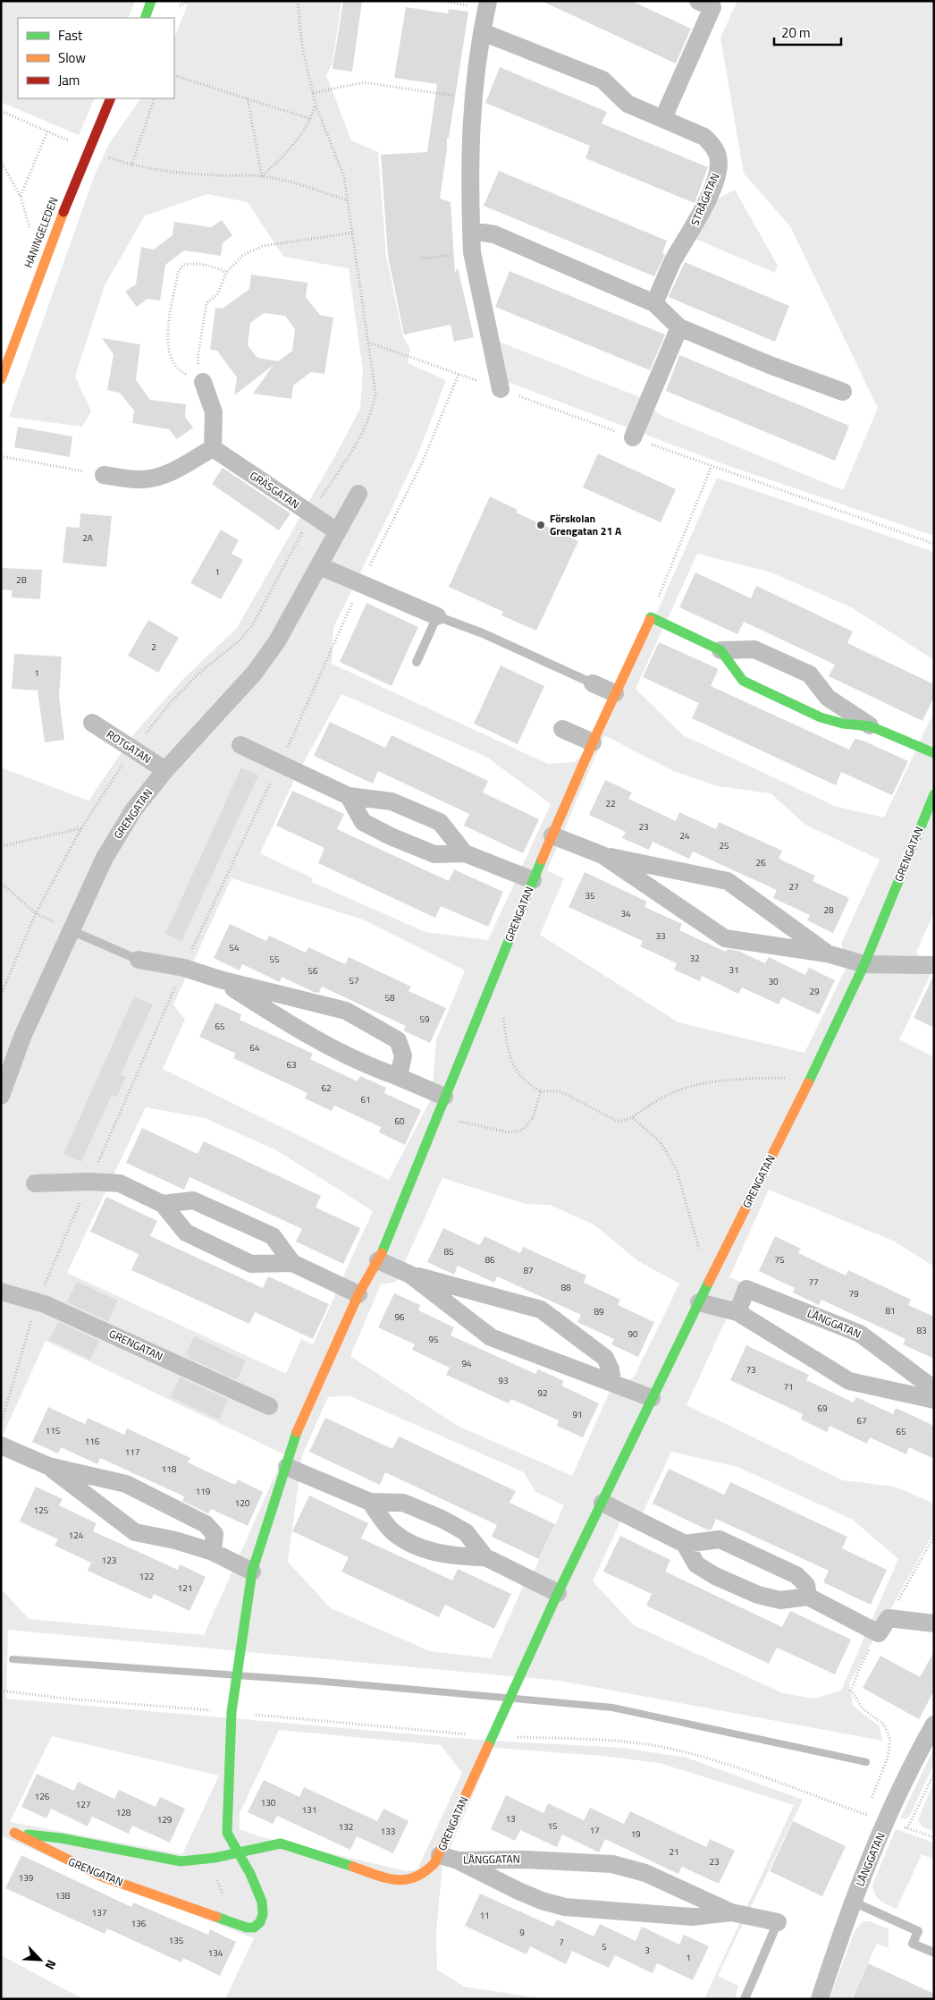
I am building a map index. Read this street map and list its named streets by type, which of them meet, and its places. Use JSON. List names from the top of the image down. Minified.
{"streets":{"street":["STRÅGATAN","HANINGELEDEN","GRÄSGATAN","ROTGATAN","GRENGATAN","LÅNGGATAN"]},"crossings":[["GRÄSGATAN","GRENGATAN"],["ROTGATAN","GRENGATAN"],["GRENGATAN","LÅNGGATAN"]],"places":["Förskolan Grengatan 21 A"],"house_numbers":["2A","1","2B","2","1","22","23","24","25","26","27","35","28","34","33","54","32","55","31","56","57","30","29","58","59","65","64","63","62","61","60","85","86","75","87","77","88","79","81","89","96","83","90","95","94","73","93","71","92","69","91","67","115","65","116","117","118","119","120","125","124","123","122","121","126","130","127","131","128","13","129","15","132","17","133","19","21","23","139","138","137","11","136","9","135","7","5","3","134","1"],"legend":["Fast","Slow","Jam"],"scale_bar":"20 m","north":"bottom right"}
